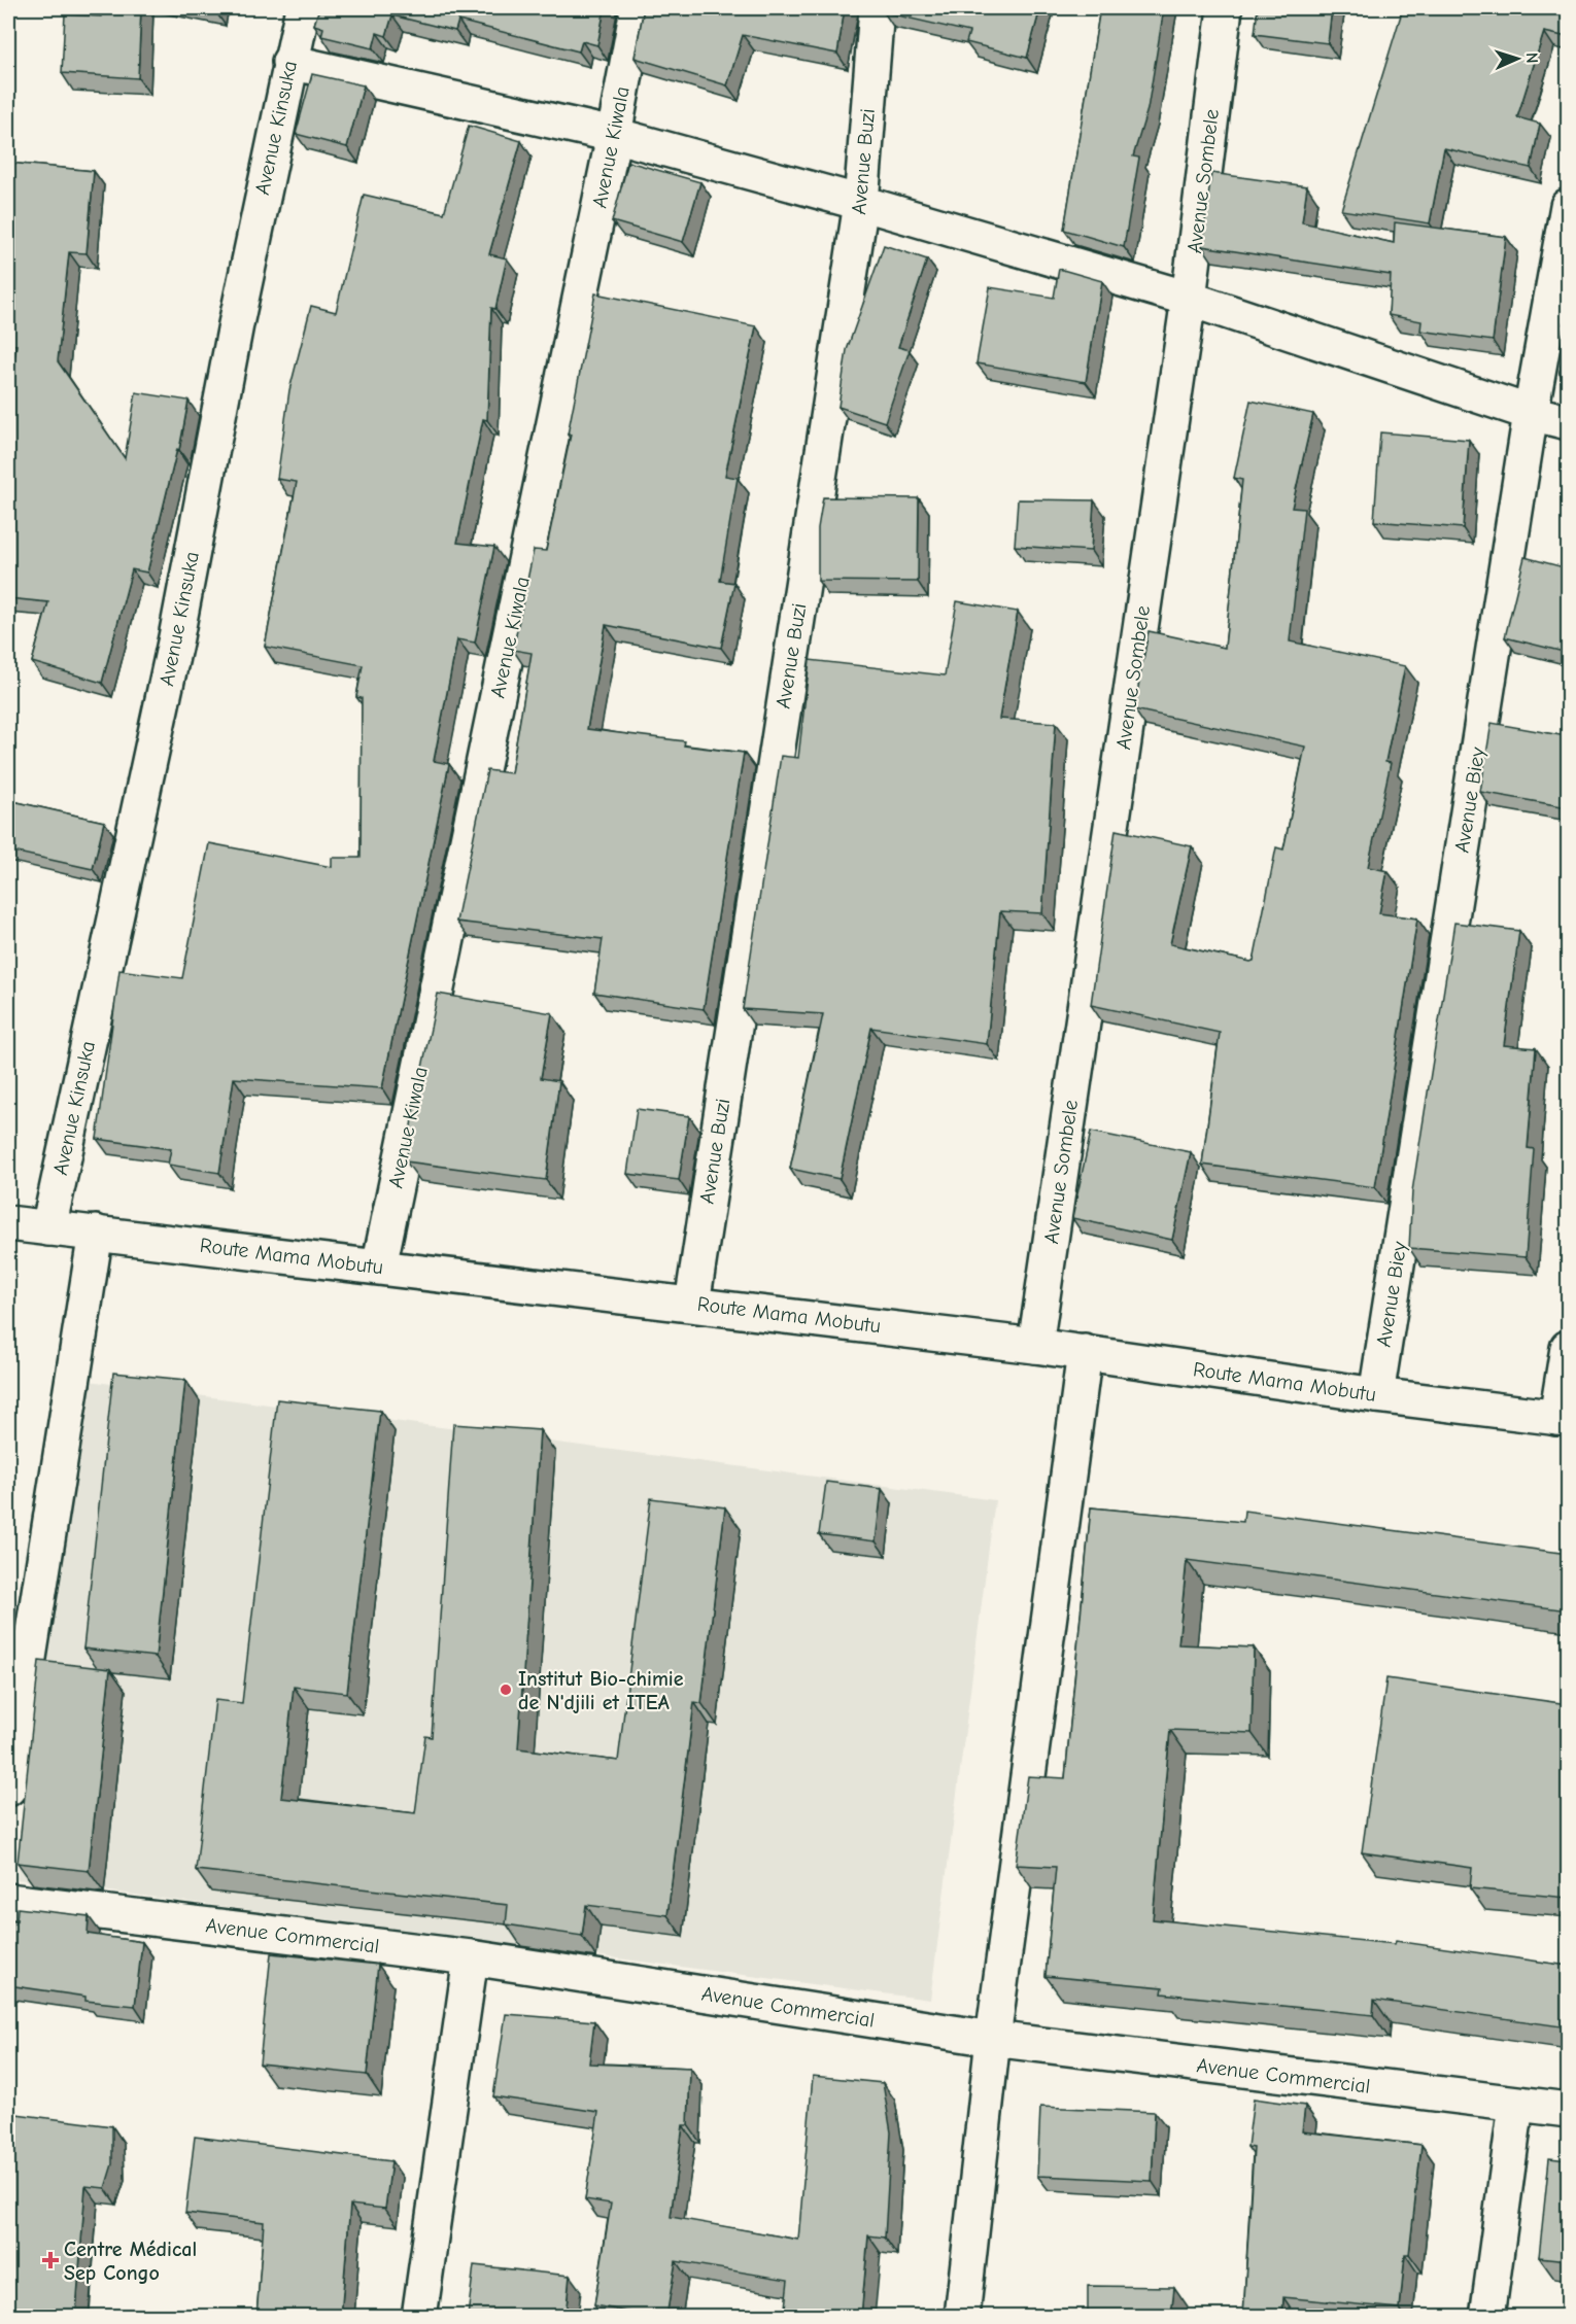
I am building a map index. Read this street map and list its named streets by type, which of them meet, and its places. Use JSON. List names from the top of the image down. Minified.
{"streets":{"street":["Avenue Kinsuka","Avenue Kiwala","Avenue Buzi","Avenue Sombele","Avenue Biey","Route Mama Mobutu","Avenue Commercial"]},"crossings":[["Avenue Kinsuka","Route Mama Mobutu"],["Avenue Kiwala","Route Mama Mobutu"],["Avenue Buzi","Route Mama Mobutu"],["Avenue Sombele","Route Mama Mobutu"],["Avenue Biey","Route Mama Mobutu"]],"places":{"other":["Institut Bio-chimie de N'djili et ITEA"],"health":["Centre Médical Sep Congo"]},"north":"right"}
